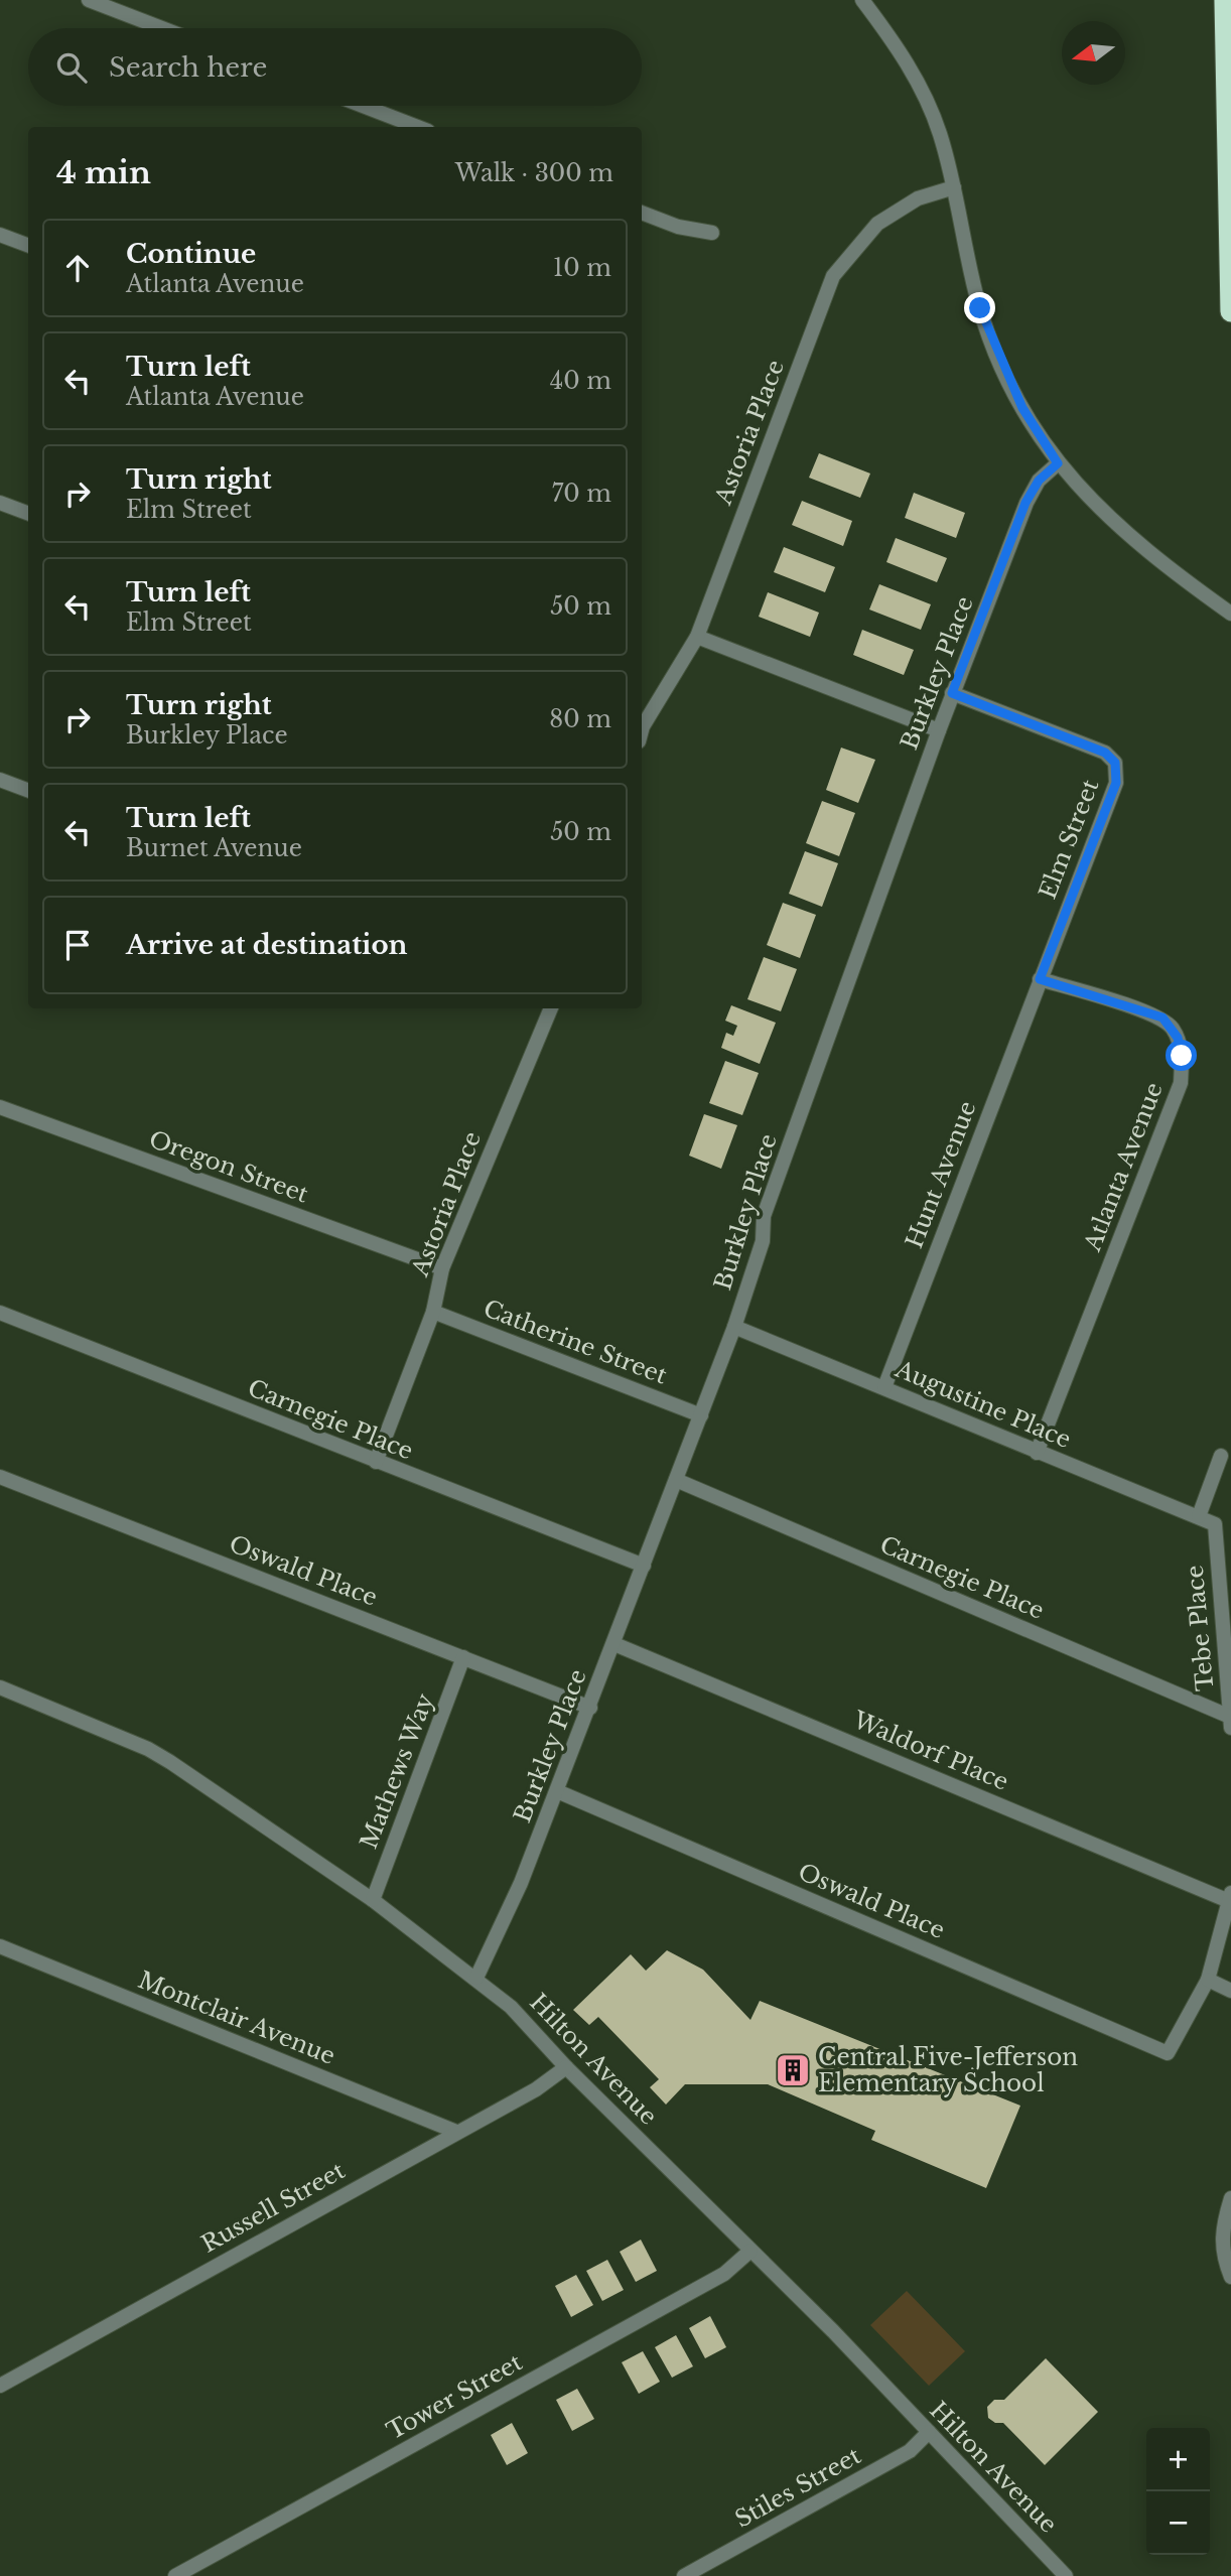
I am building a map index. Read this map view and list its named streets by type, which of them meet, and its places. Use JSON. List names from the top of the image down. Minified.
{"streets":{"street":["Astoria Place","Burkley Place","Elm Street","Oregon Street","Atlanta Avenue","Hunt Avenue","Catherine Street","Augustine Place","Carnegie Place","Oswald Place","Tebe Place","Waldorf Place","Mathews Way","Montclair Avenue","Hilton Avenue","Russell Street","Tower Street","Stiles Street"]},"crossings":[["Astoria Place","Oregon Street"],["Astoria Place","Catherine Street"],["Astoria Place","Carnegie Place"],["Burkley Place","Elm Street"],["Burkley Place","Catherine Street"],["Burkley Place","Augustine Place"],["Burkley Place","Carnegie Place"],["Burkley Place","Oswald Place"],["Burkley Place","Waldorf Place"],["Burkley Place","Hilton Avenue"],["Elm Street","Atlanta Avenue"],["Elm Street","Hunt Avenue"],["Atlanta Avenue","Hunt Avenue"],["Atlanta Avenue","Augustine Place"],["Hunt Avenue","Augustine Place"],["Augustine Place","Tebe Place"],["Carnegie Place","Tebe Place"],["Oswald Place","Mathews Way"],["Mathews Way","Hilton Avenue"],["Montclair Avenue","Russell Street"],["Hilton Avenue","Russell Street"],["Hilton Avenue","Tower Street"],["Hilton Avenue","Stiles Street"]],"places":{"building":["Central Five-Jefferson Elementary School"]},"north":"left","page":{"search":"Search here","heading":["4 min","Walk · 300 m"],"list":[["Continue","Atlanta Avenue","10 m"],["Turn left","Atlanta Avenue","40 m"],["Turn right","Elm Street","70 m"],["Turn left","Elm Street","50 m"],["Turn right","Burkley Place","80 m"],["Turn left","Burnet Avenue","50 m"],"Arrive at destination"],"map_buttons":["+","−"]}}
